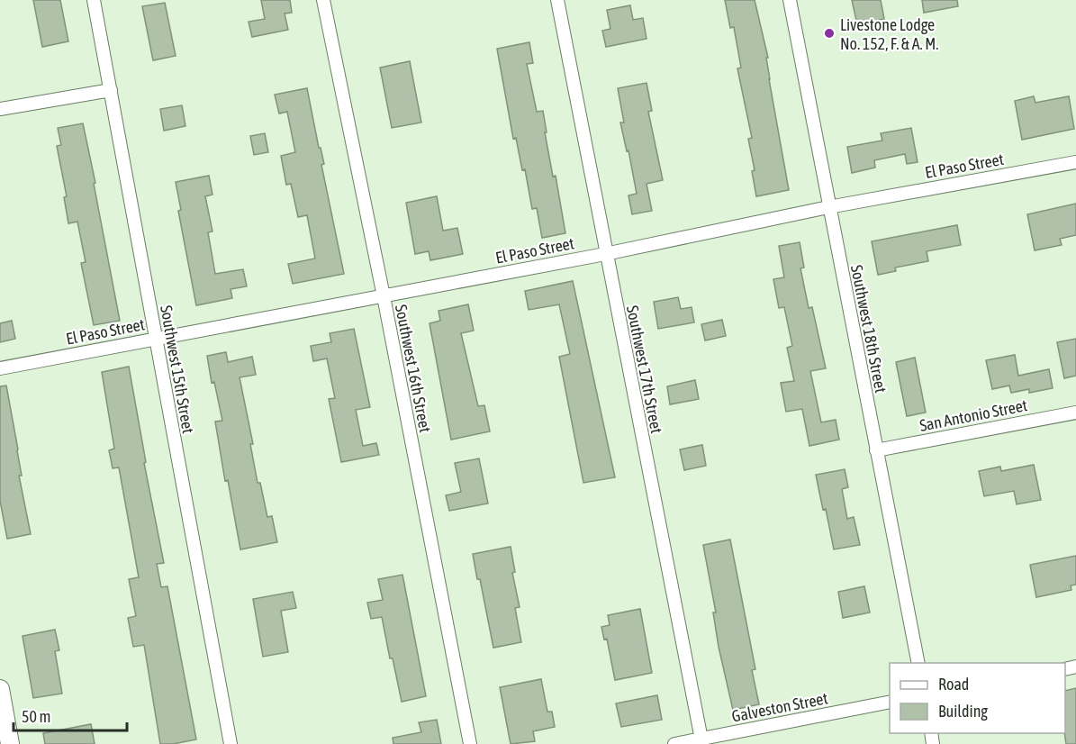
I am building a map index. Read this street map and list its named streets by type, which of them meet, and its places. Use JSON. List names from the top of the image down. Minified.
{"streets":{"street":["El Paso Street","Southwest 18th Street","Southwest 16th Street","Southwest 15th Street","Southwest 17th Street","San Antonio Street","Galveston Street"]},"crossings":[["El Paso Street","Southwest 18th Street"],["El Paso Street","Southwest 16th Street"],["El Paso Street","Southwest 15th Street"],["El Paso Street","Southwest 17th Street"],["Southwest 18th Street","San Antonio Street"],["Southwest 17th Street","Galveston Street"]],"places":["Livestone Lodge No. 152, F. & A. M."],"legend":["Road","Building"],"scale_bar":"50 m"}
